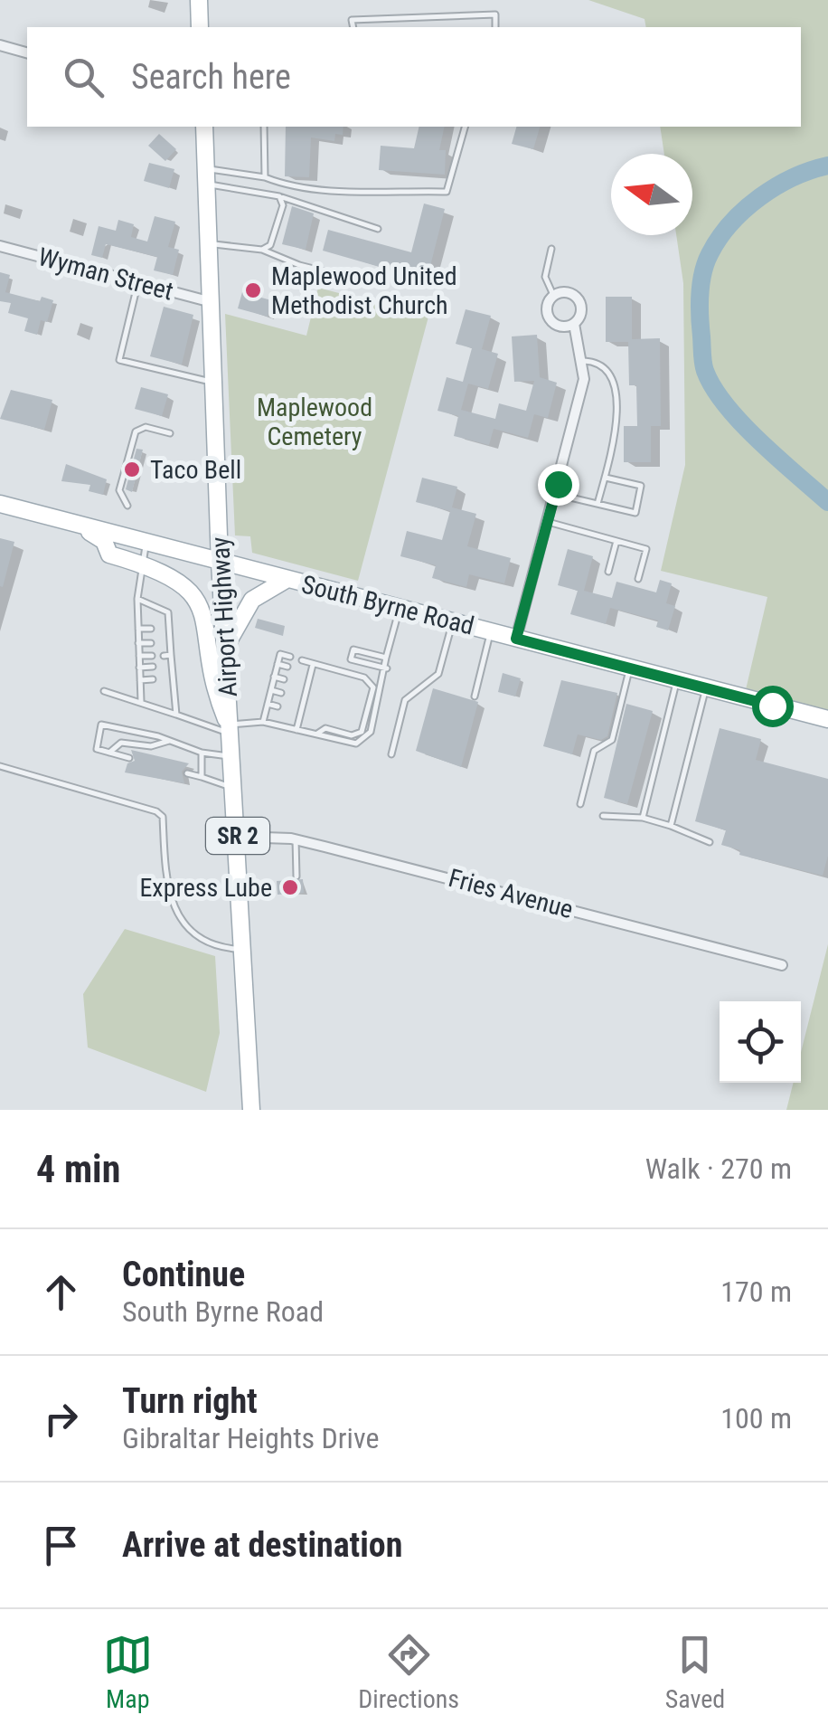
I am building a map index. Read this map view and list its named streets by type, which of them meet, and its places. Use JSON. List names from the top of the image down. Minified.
{"streets":{"main road":["South Byrne Road","Airport Highway","SR 2"],"street":["Wyman Street","Fries Avenue"]},"crossings":[["Wyman Street","Airport Highway"],["South Byrne Road","Airport Highway"],["Airport Highway","Fries Avenue"]],"parks":["Maplewood Cemetery"],"places":["Maplewood United Methodist Church","Taco Bell","Express Lube"],"north":"left","page":{"search":"Search here","heading":["4 min","Walk · 270 m"],"list":[["Continue","South Byrne Road","170 m"],["Turn right","Gibraltar Heights Drive","100 m"],"Arrive at destination"],"nav":["Map","Directions","Saved"]}}
